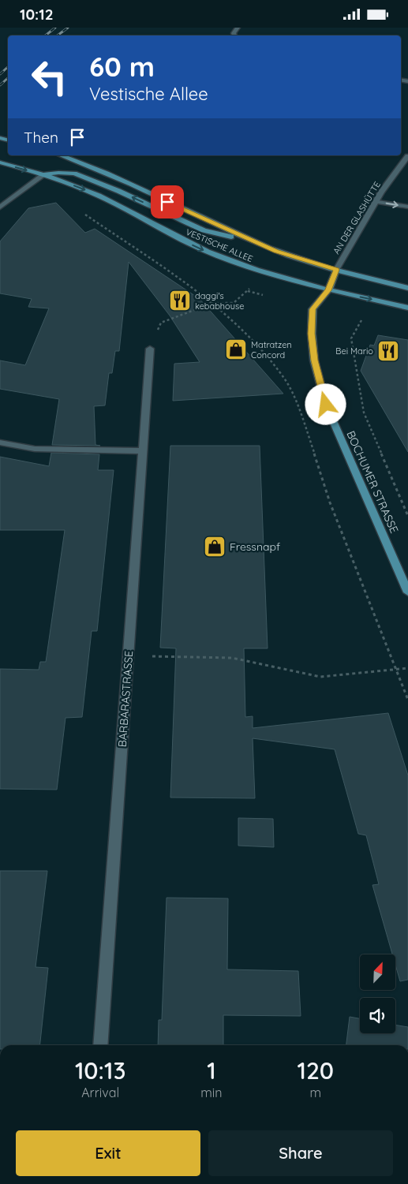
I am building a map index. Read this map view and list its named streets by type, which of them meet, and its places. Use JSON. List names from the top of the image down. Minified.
{"streets":{"main road":["VESTISCHE ALLEE","BOCHUMER STRASSE"],"street":["AN DER GLASHÜTTE","BARBARASTRASSE"]},"crossings":[["AN DER GLASHÜTTE","VESTISCHE ALLEE"],["AN DER GLASHÜTTE","BOCHUMER STRASSE"],["VESTISCHE ALLEE","BOCHUMER STRASSE"]],"places":{"restaurant":["daggi's kebabhouse","Bei Mario"],"shop":["Matratzen Concord","Fressnapf"]},"north":"top right","page":{"status":"10:12","turn":["60 m","Vestische Allee"],"then":"Then","eta":["10:13","Arrival","1","min","120","m"],"buttons":["Exit","Share"]}}
